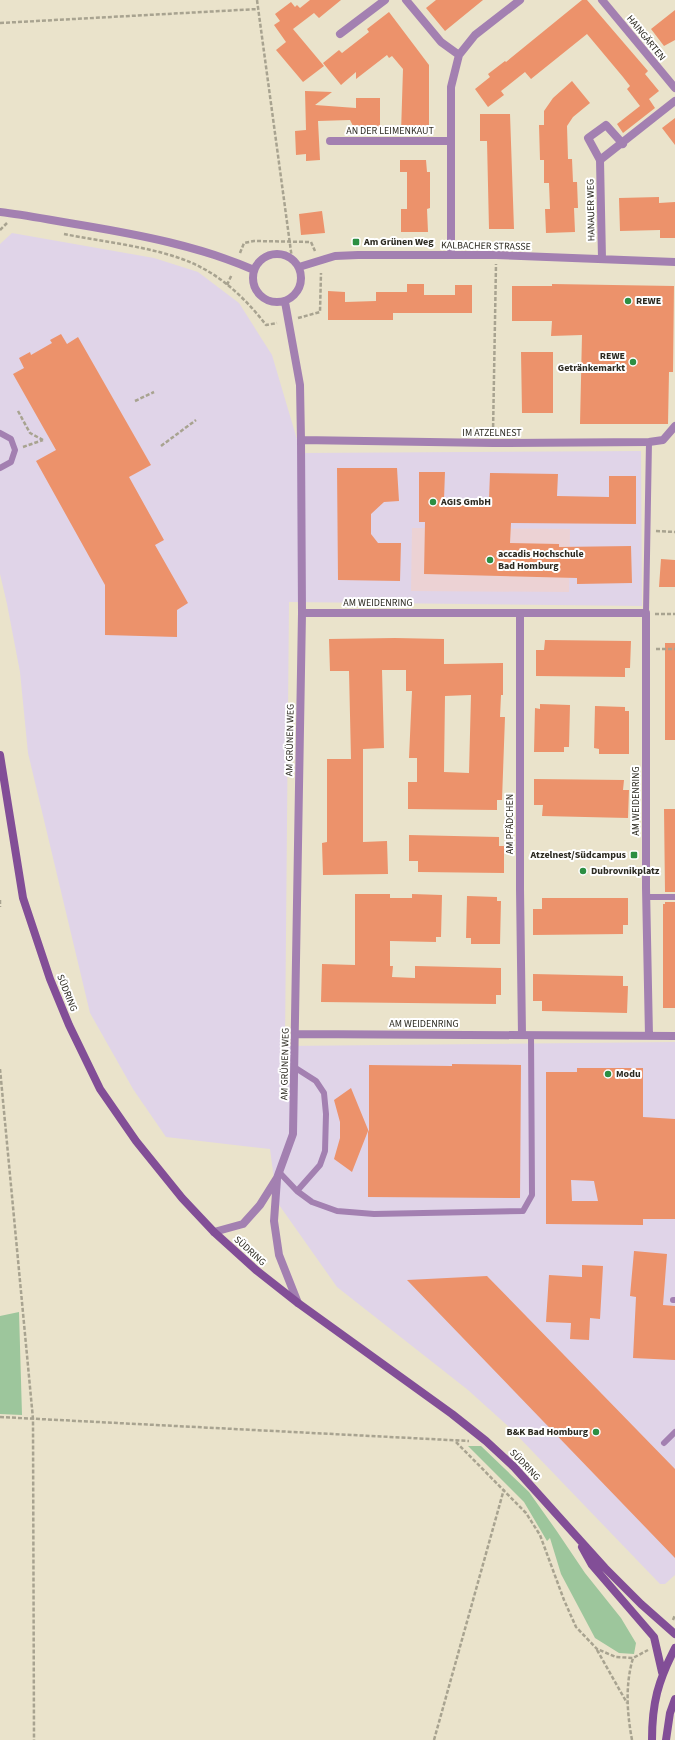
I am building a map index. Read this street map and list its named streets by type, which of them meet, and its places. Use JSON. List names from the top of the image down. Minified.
{"streets":{"main road":["SÜDRING"],"street":["HAINGÄRTEN","AN DER LEIMENKAUT","HANAUER WEG","KALBACHER STRASSE","IM ATZELNEST","AM WEIDENRING","AM GRÜNEN WEG","AM PFÄDCHEN"]},"crossings":[["HANAUER WEG","KALBACHER STRASSE"],["KALBACHER STRASSE","AM GRÜNEN WEG"],["IM ATZELNEST","AM GRÜNEN WEG"],["AM WEIDENRING","AM GRÜNEN WEG"],["AM WEIDENRING","AM PFÄDCHEN"],["AM GRÜNEN WEG","SÜDRING"]],"places":{"transit":["Am Grünen Weg","Atzelnest/Südcampus"],"other":["REWE","REWE Getränkemarkt","AGIS GmbH","accadis Hochschule Bad Homburg","Dubrovnikplatz","Modu","B&K Bad Homburg"]}}
